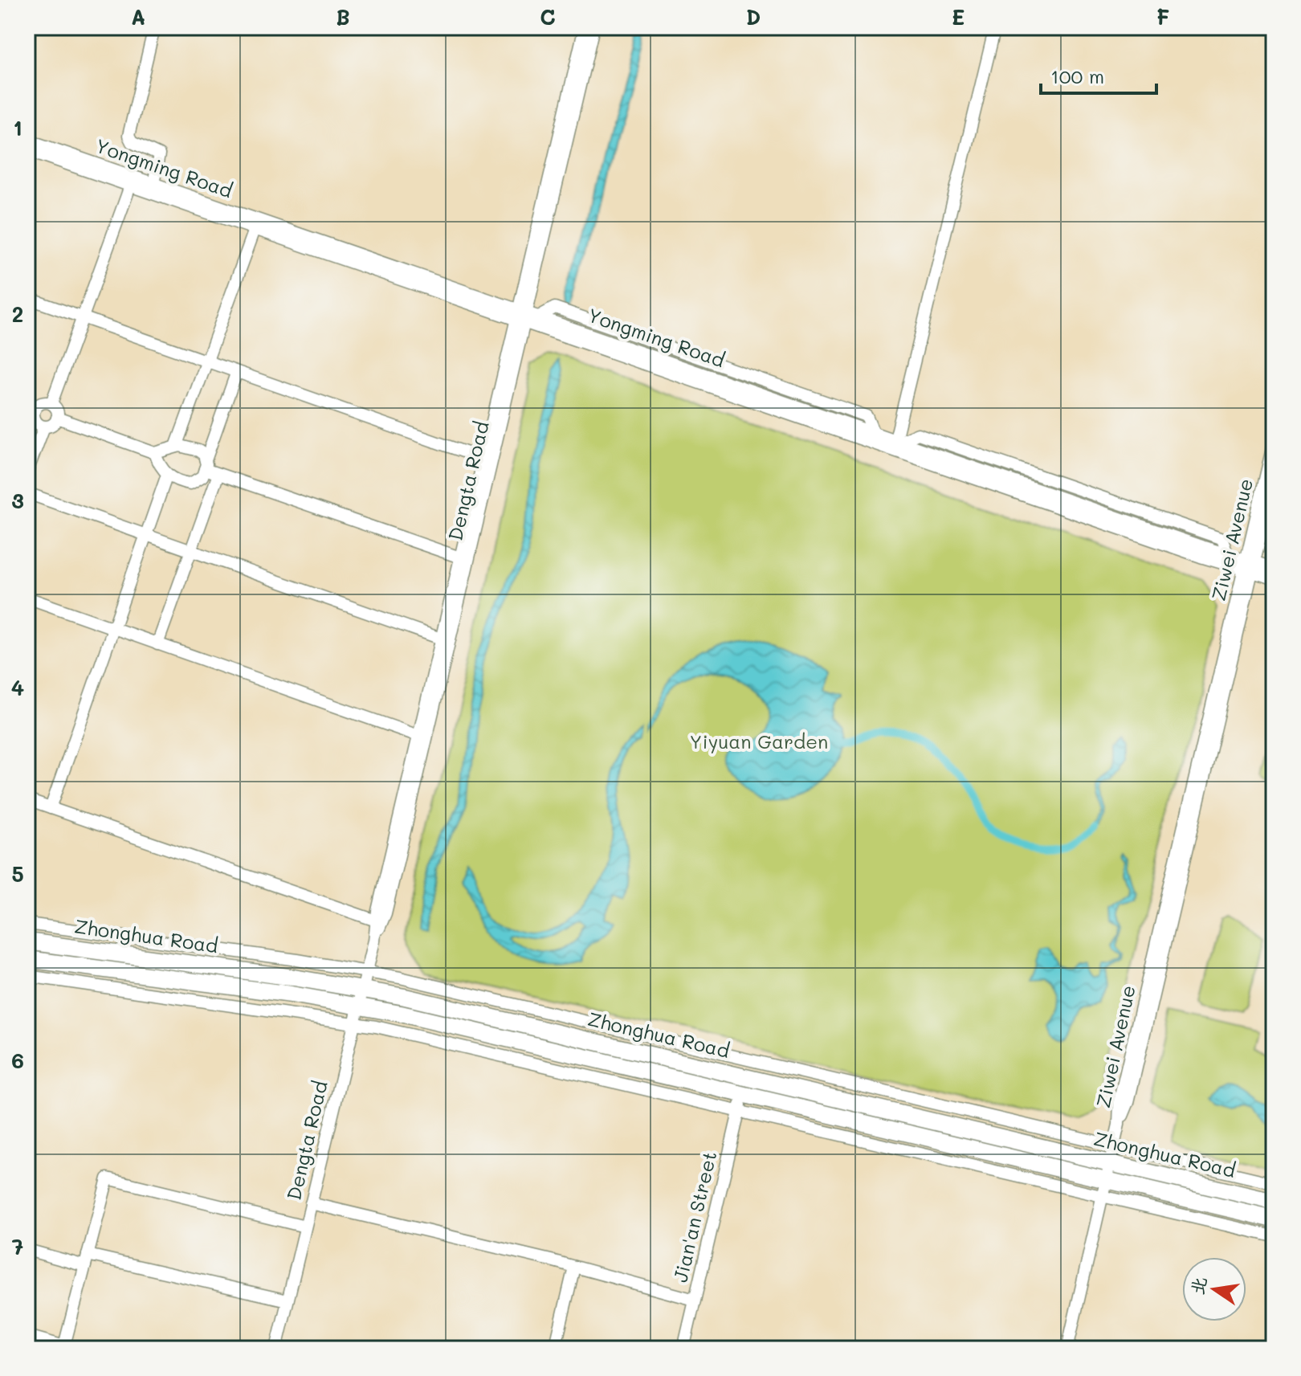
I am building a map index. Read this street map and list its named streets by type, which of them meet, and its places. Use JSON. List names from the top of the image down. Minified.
{"streets":{"highway":["Zhonghua Road"],"street":["Yongming Road","Dengta Road","Ziwei Avenue","Jian'an Street"]},"crossings":[["Yongming Road","Dengta Road"],["Yongming Road","Ziwei Avenue"],["Dengta Road","Zhonghua Road"],["Ziwei Avenue","Zhonghua Road"],["Zhonghua Road","Jian'an Street"]],"parks":["Yiyuan Garden"],"scale_bar":"100 m","north":"left","grid":{"columns":["A","B","C","D","E","F"],"rows":["1","2","3","4","5","6","7"]}}
